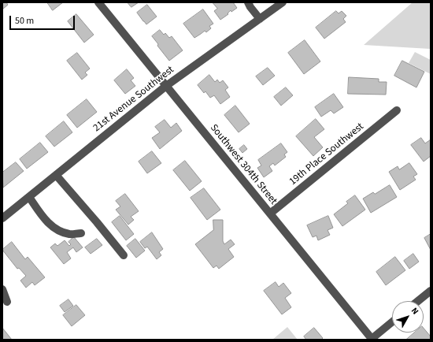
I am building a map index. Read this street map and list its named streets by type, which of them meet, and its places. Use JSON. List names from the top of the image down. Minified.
{"streets":{"street":["21st Avenue Southwest","19th Place Southwest","Southwest 304th Street"]},"crossings":[["21st Avenue Southwest","Southwest 304th Street"],["19th Place Southwest","Southwest 304th Street"]],"scale_bar":"50 m","north":"top right"}
